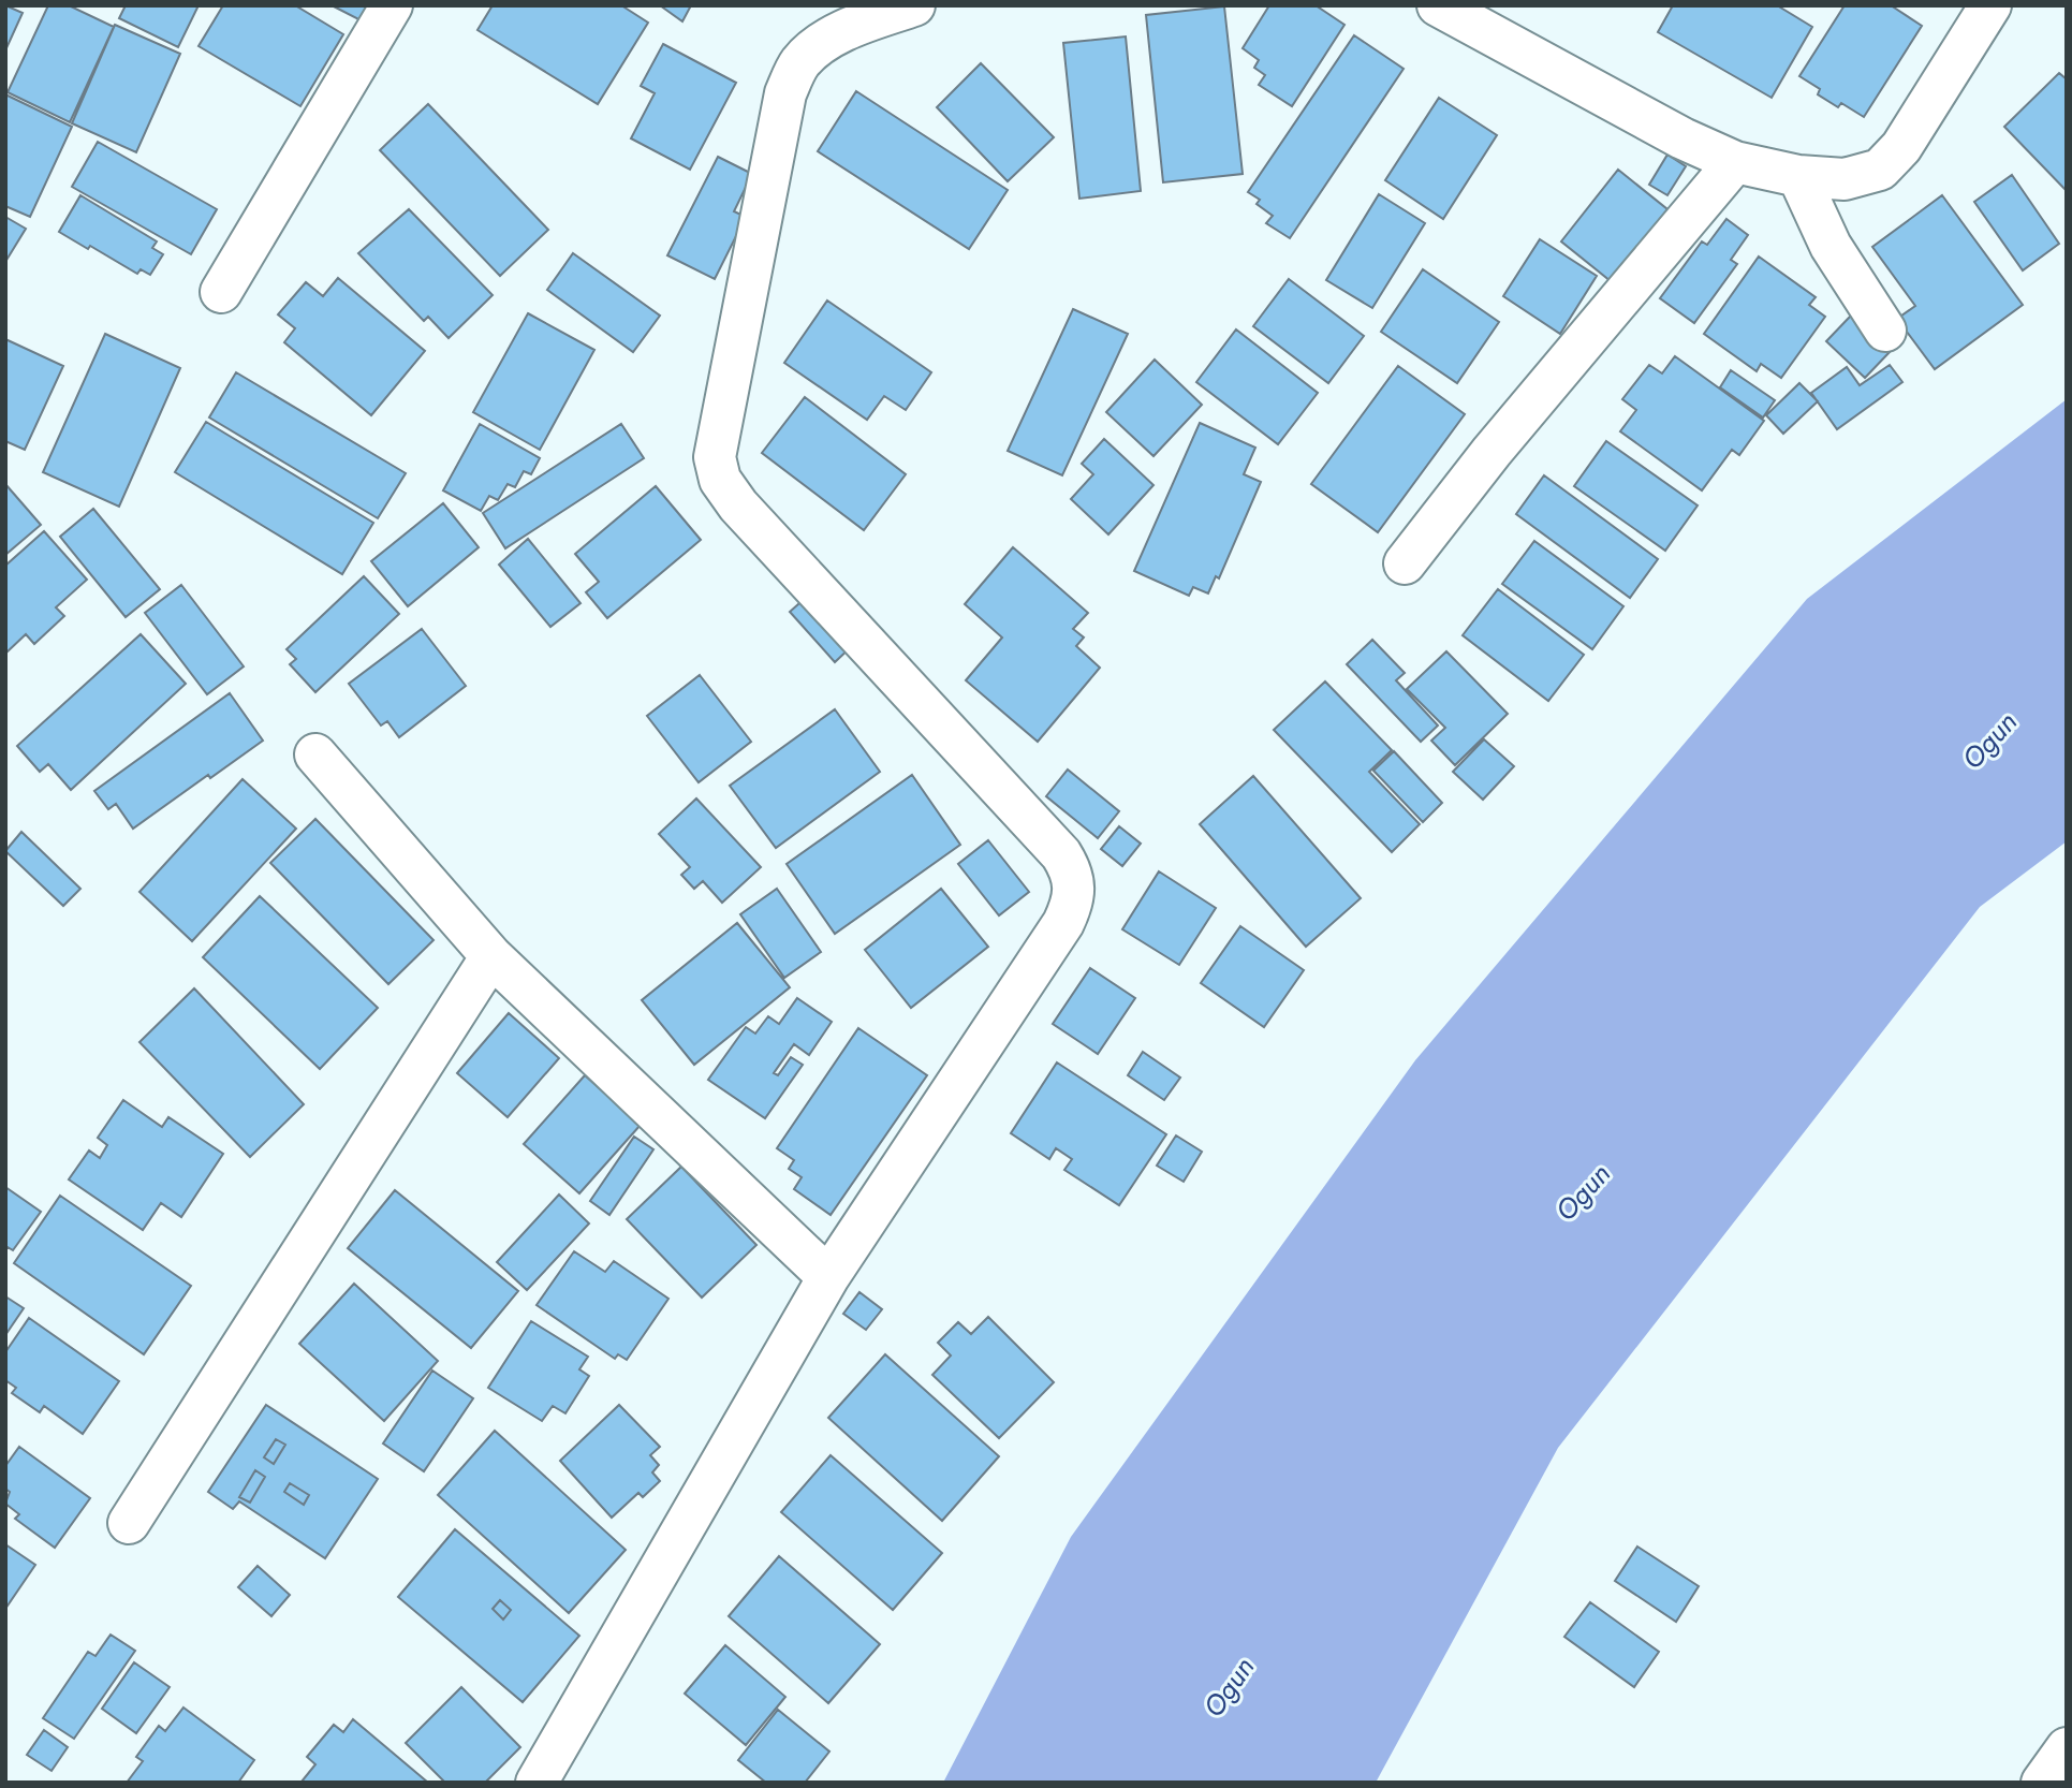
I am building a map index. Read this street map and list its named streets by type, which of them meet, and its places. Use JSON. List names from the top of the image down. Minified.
{"water":["Ogun"]}
